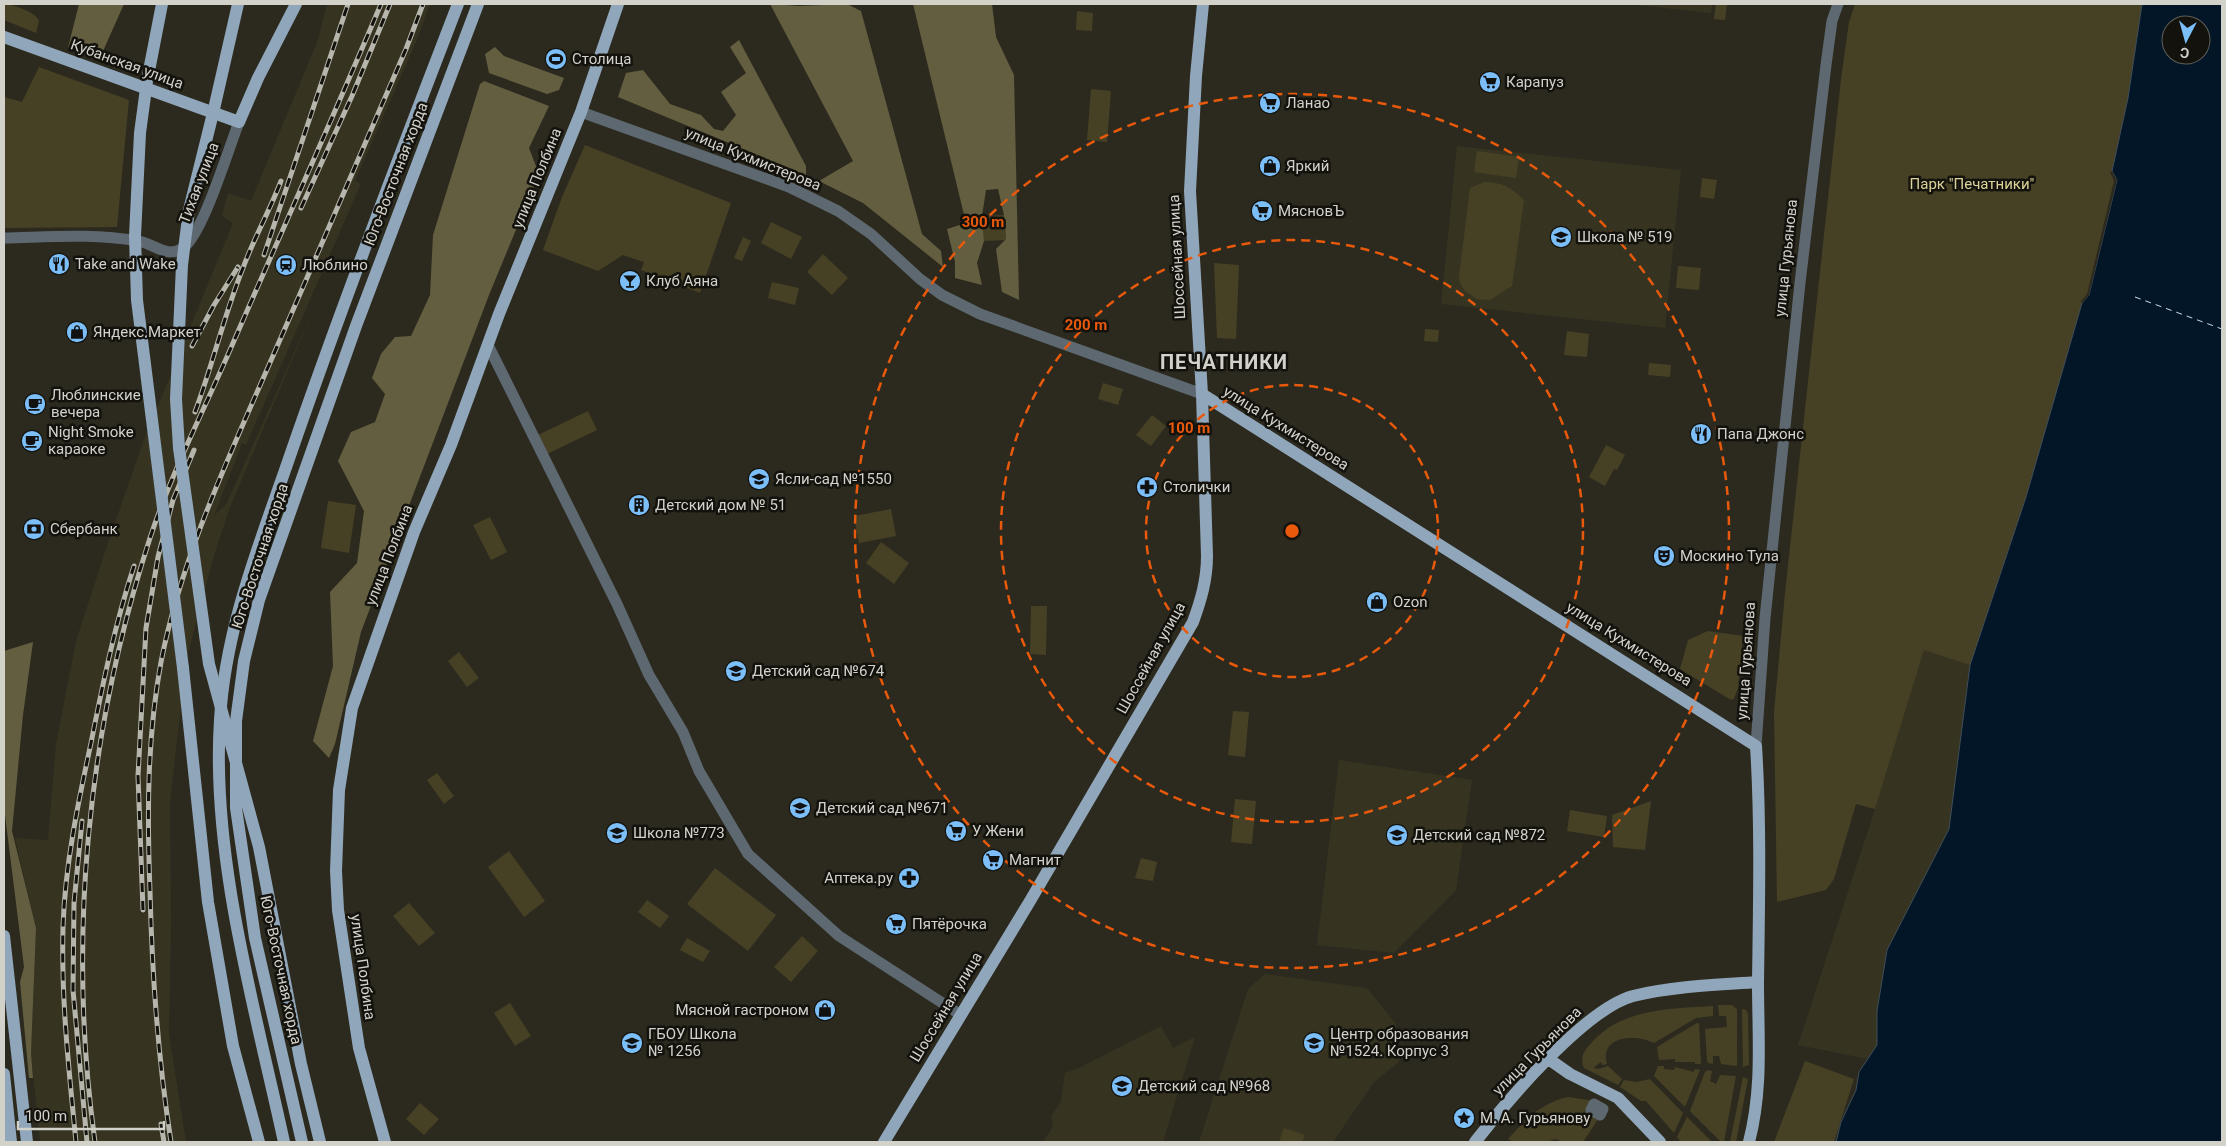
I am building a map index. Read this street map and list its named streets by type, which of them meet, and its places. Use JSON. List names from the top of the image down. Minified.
{"streets":{"main road":["Кубанская улица","улица Кухмистерова","Юго-Восточная хорда","улица Полбина","Шоссейная улица","улица Гурьянова"],"street":["Тихая улица"]},"crossings":[["Кубанская улица","Тихая улица"],["улица Кухмистерова","улица Полбина"],["улица Кухмистерова","Шоссейная улица"],["улица Кухмистерова","улица Гурьянова"]],"districts":["ПЕЧАТНИКИ"],"parks":["Парк \"Печатники\""],"places":{"sports":["Столица"],"supermarket":["Карапуз","Ланао","МясновЪ","У Жени","Магнит","Пятёрочка"],"shop":["Яркий","Яндекс.Маркет","Ozon","Мясной гастроном"],"school or university":["Школа № 519","Ясли-сад №1550","Детский сад №674","Детский сад №671","Школа №773","Детский сад №872","ГБОУ Школа № 1256","Центр образования №1524. Корпус 3","Детский сад №968"],"restaurant":["Take and Wake","Папа Джонс"],"station":["Люблино"],"bar":["Клуб Аяна"],"cafe":["Люблинские вечера","Night Smoke караоке"],"pharmacy":["Столички","Аптека.ру"],"building":["Детский дом № 51"],"bank":["Сбербанк"],"theatre":["Москино Тула"],"place":["М. А. Гурьянову"]},"scale_bar":"100 m","north":"bottom","rings":["300 m","200 m","100 m"]}
